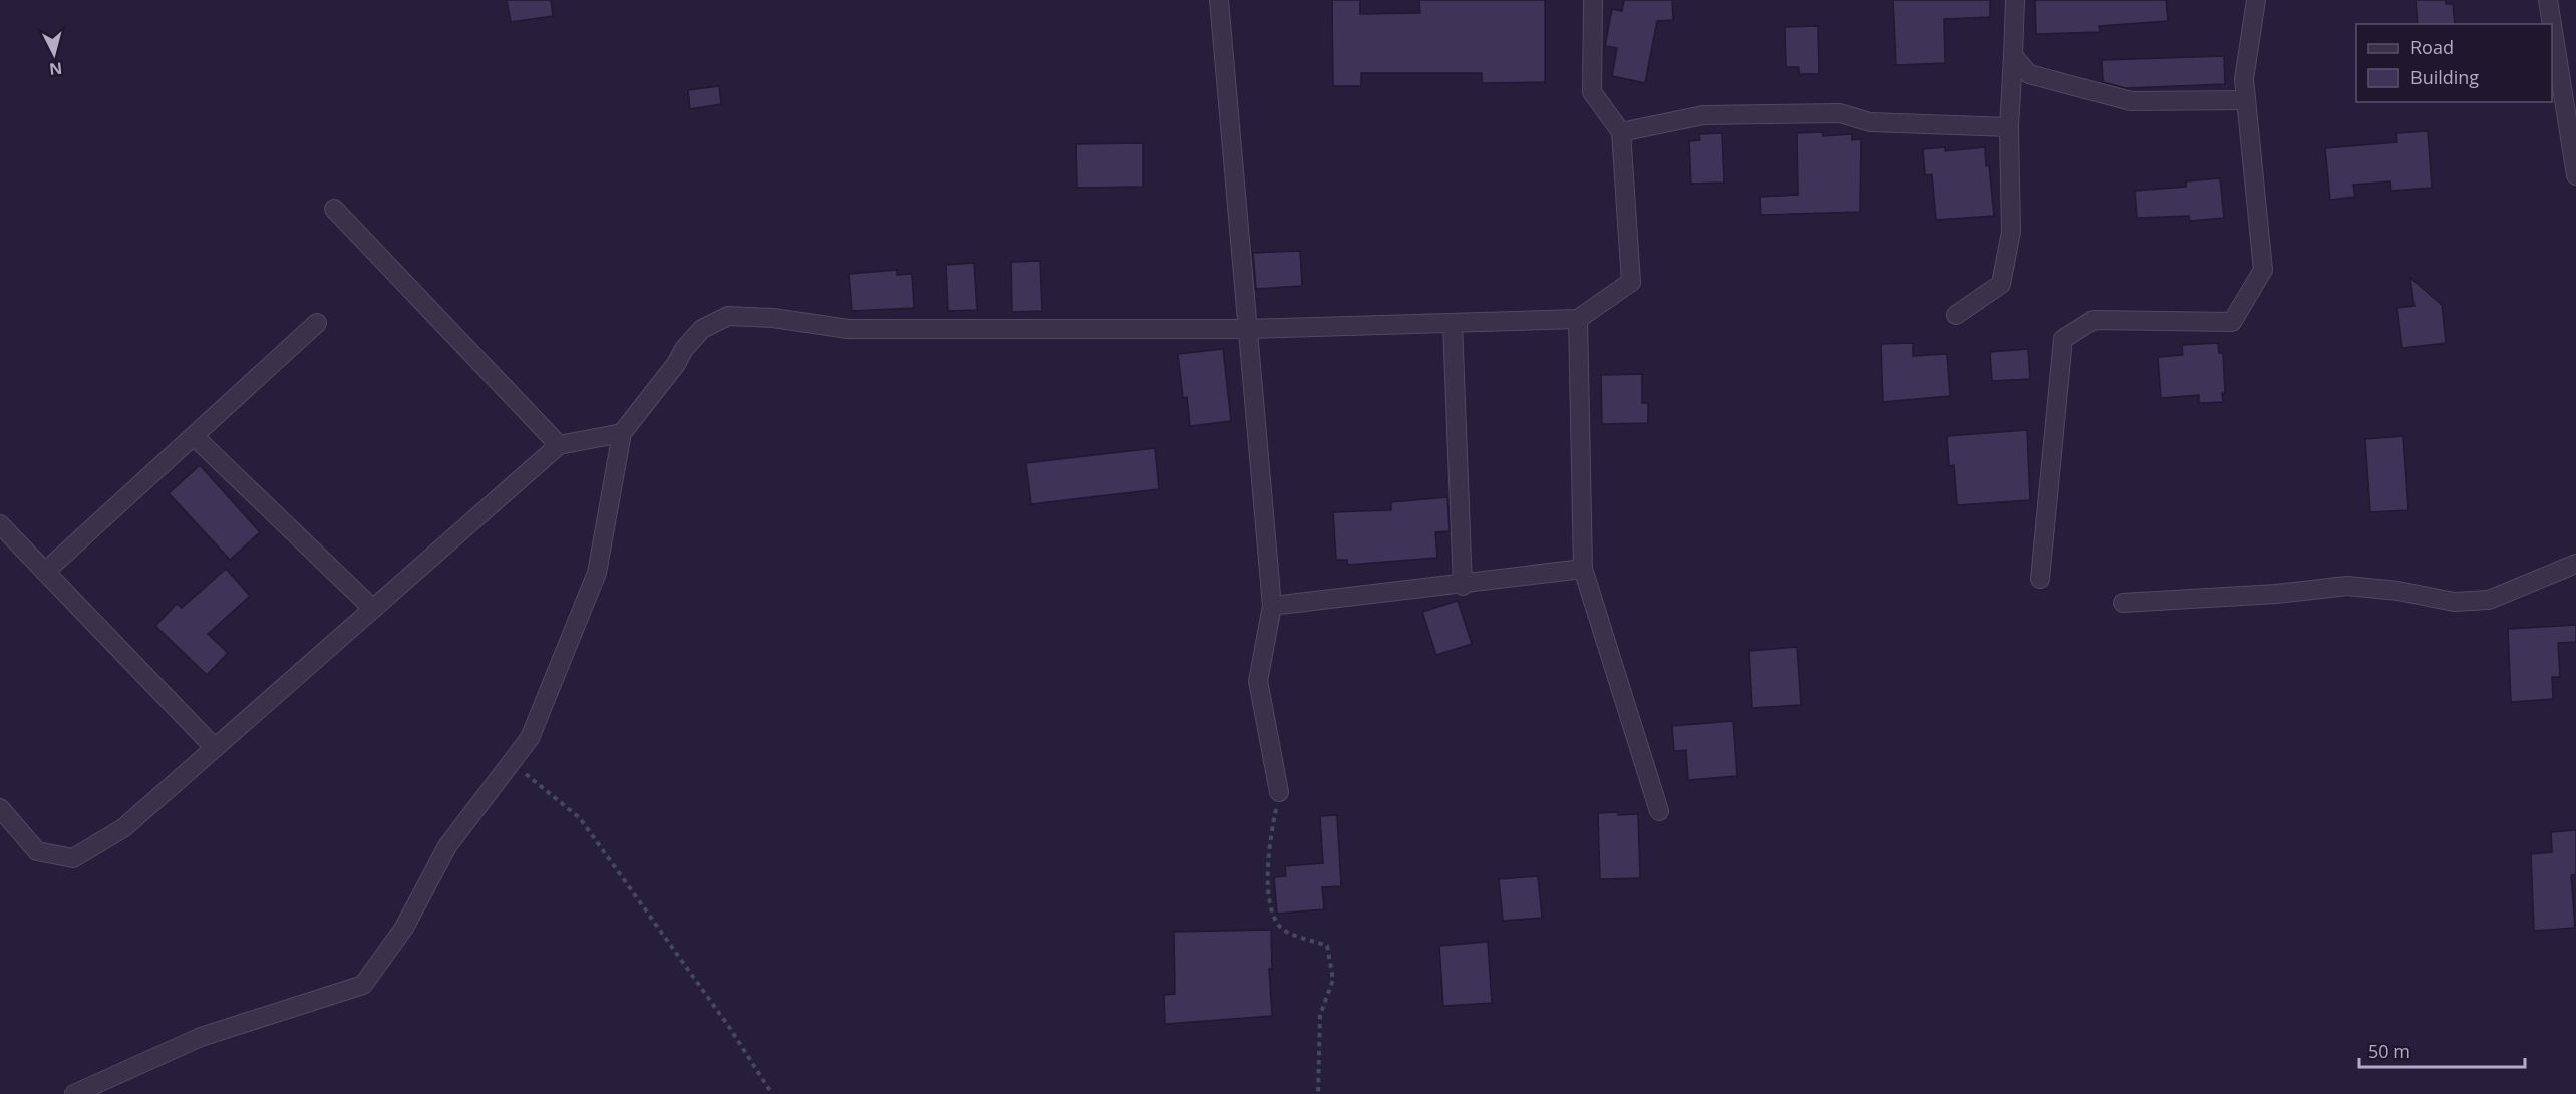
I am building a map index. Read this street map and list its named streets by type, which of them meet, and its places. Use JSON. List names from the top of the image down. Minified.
{"legend":["Road","Building"],"scale_bar":"50 m","north":"bottom"}
